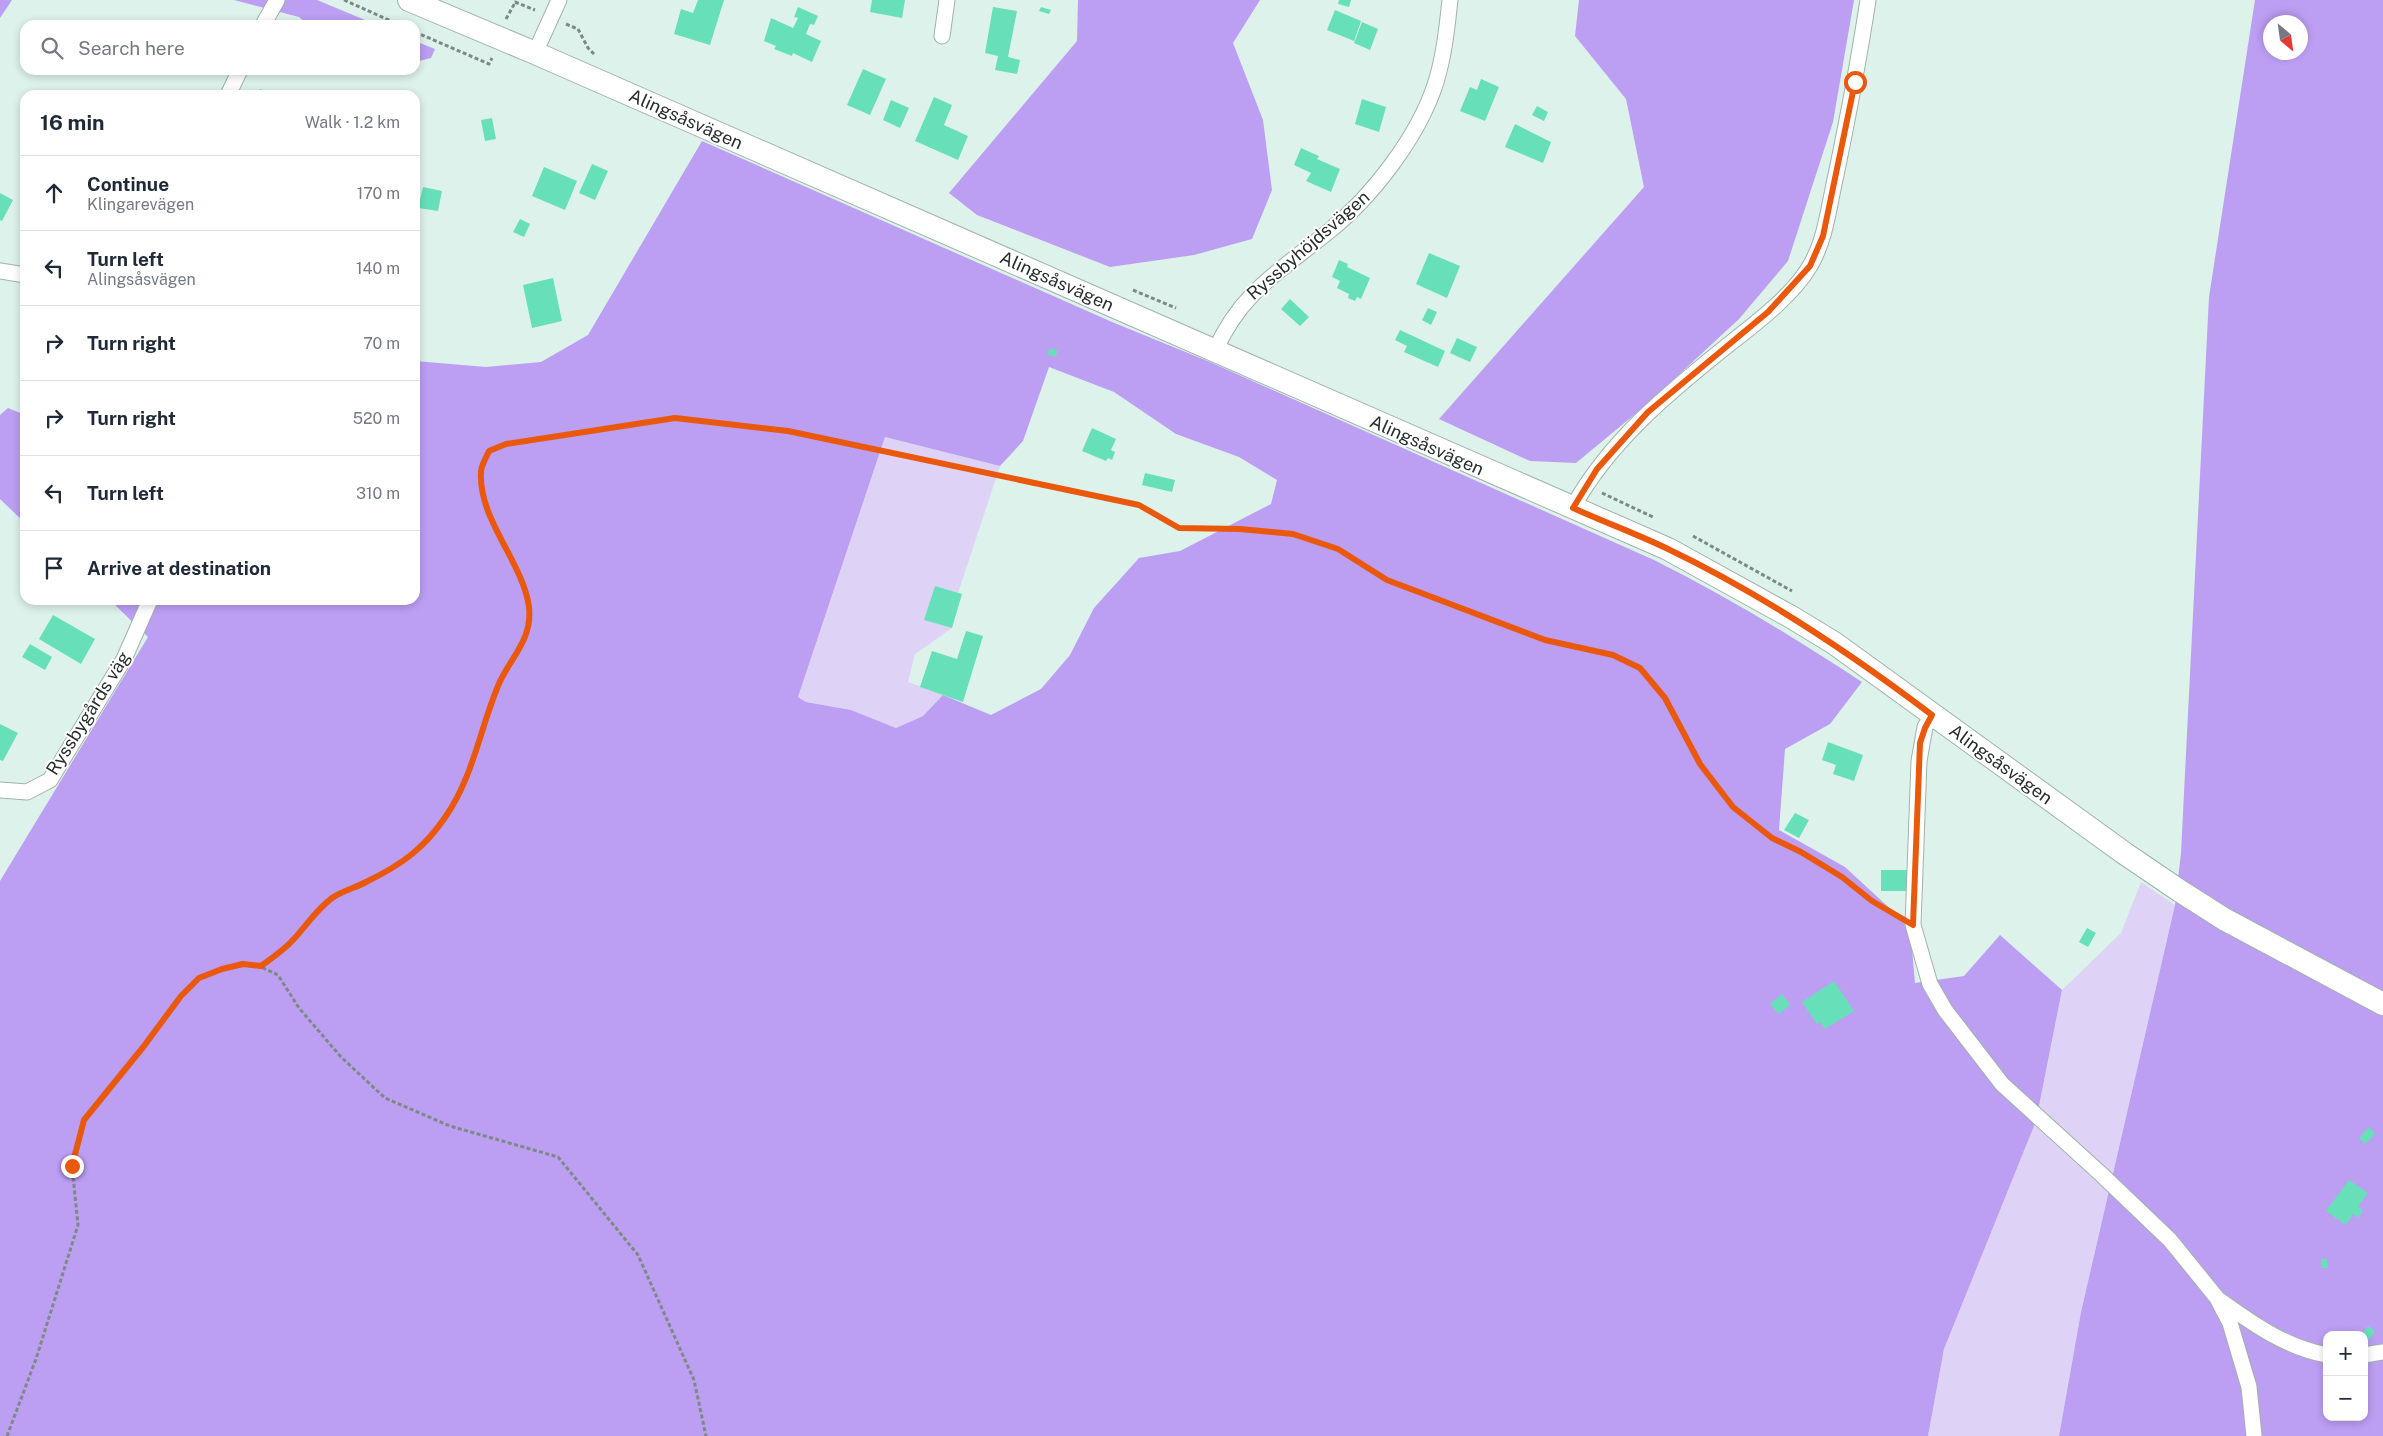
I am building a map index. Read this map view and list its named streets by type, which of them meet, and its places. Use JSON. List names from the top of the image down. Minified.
{"streets":{"main road":["Alingsåsvägen"],"street":["Ryssbyhöjdsvägen","Ryssbygårds väg"]},"crossings":[["Alingsåsvägen","Ryssbyhöjdsvägen"]],"north":"bottom right","page":{"search":"Search here","heading":["16 min","Walk · 1.2 km"],"list":[["Continue","Klingarevägen","170 m"],["Turn left","Alingsåsvägen","140 m"],["Turn right","70 m"],["Turn right","520 m"],["Turn left","310 m"],"Arrive at destination"],"map_buttons":["+","−"]}}
